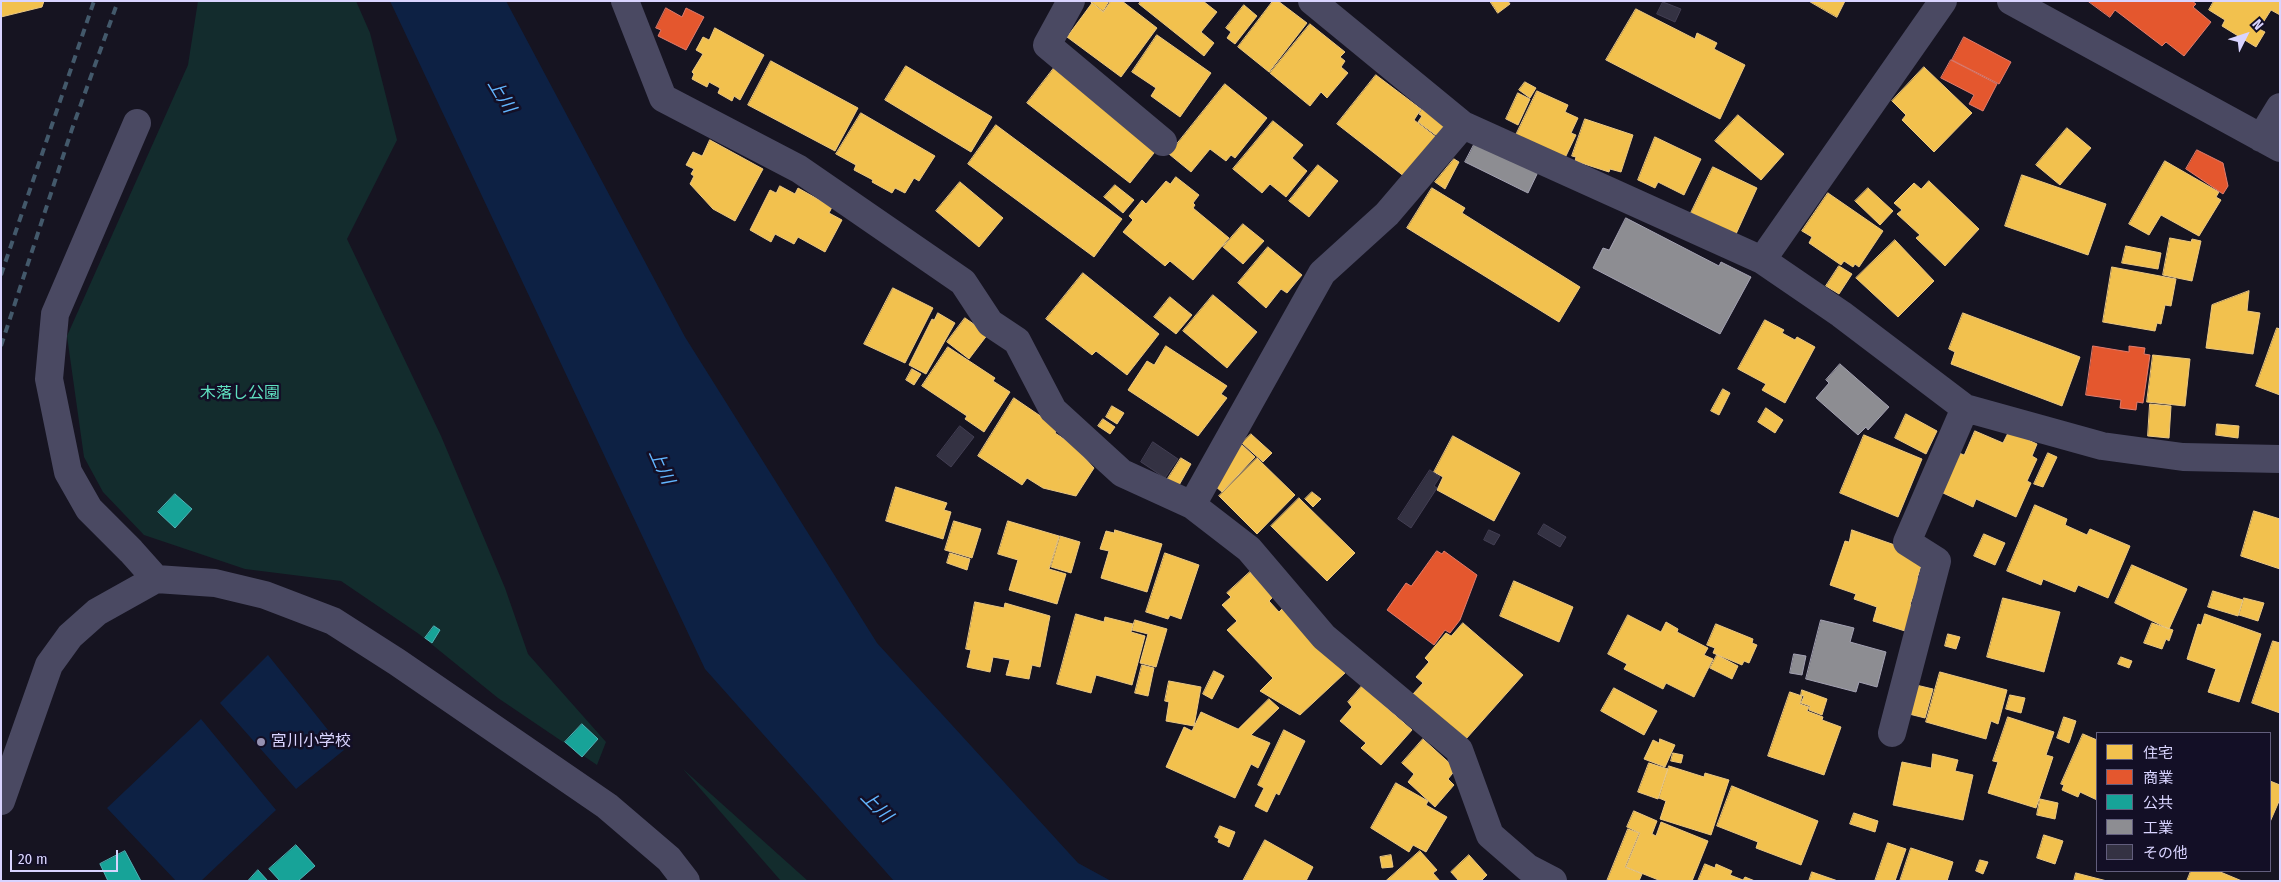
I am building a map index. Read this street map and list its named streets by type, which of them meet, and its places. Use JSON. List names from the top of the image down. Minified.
{"water":["上川"],"parks":["木落し公園"],"places":["宮川小学校"],"legend":["住宅","商業","公共","工業","その他"],"scale_bar":"20 m","north":"top right"}
